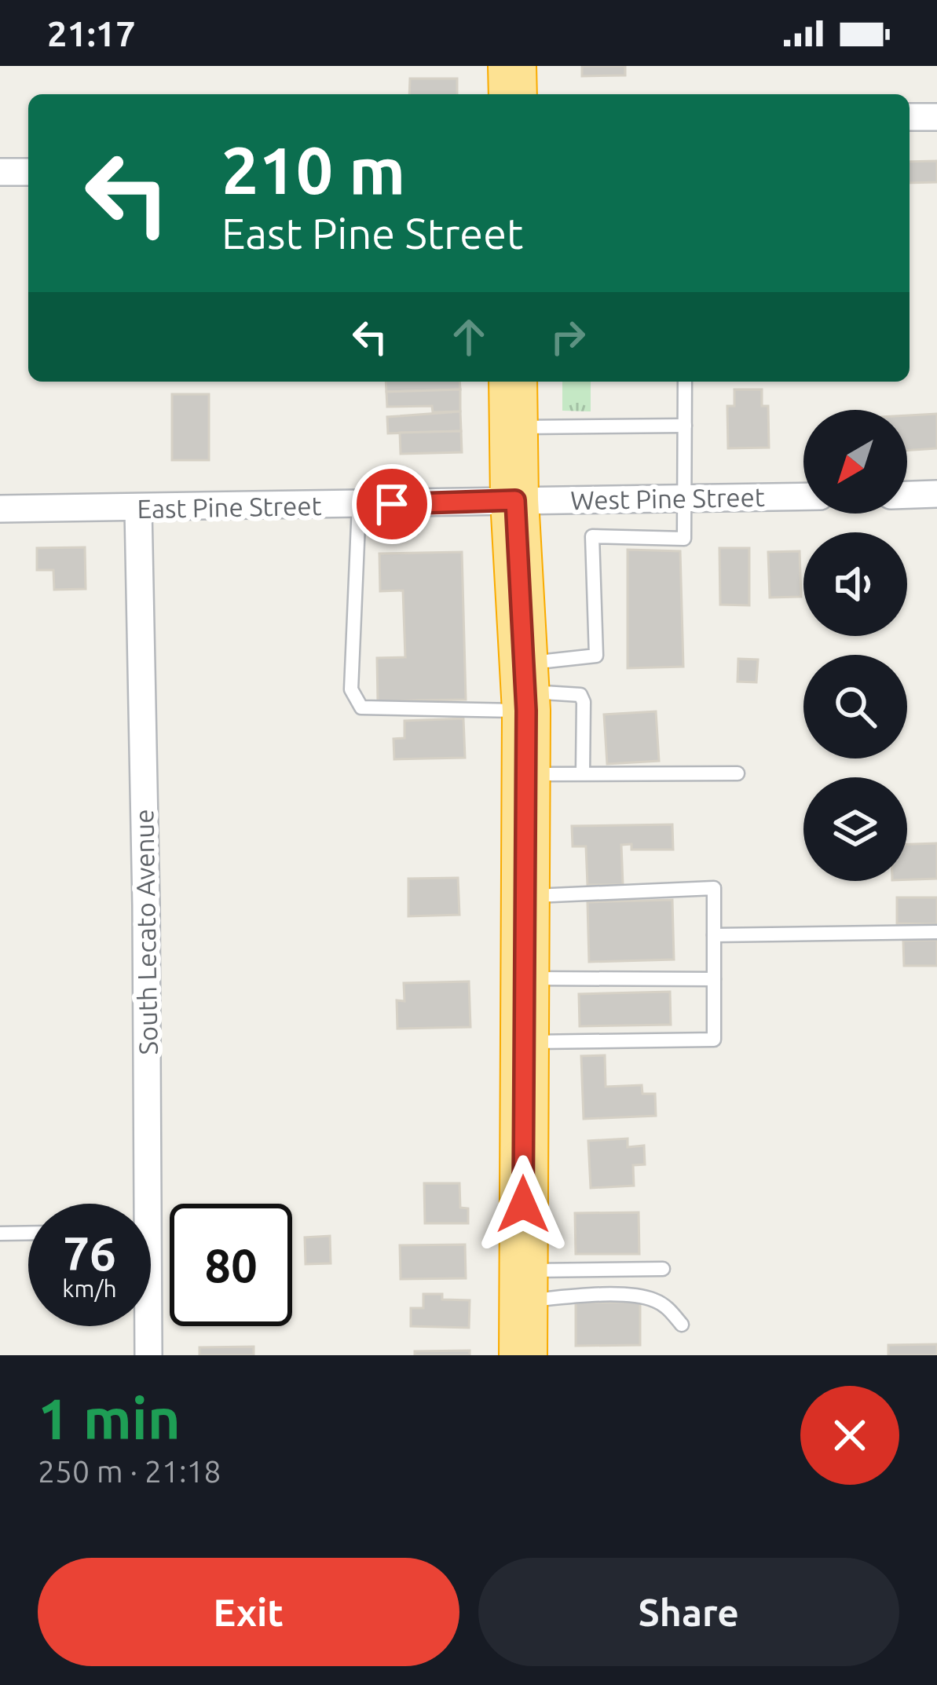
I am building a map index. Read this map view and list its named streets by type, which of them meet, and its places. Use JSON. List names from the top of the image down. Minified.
{"streets":{"street":["West Pine Street","East Pine Street","South Lecato Avenue"]},"crossings":[["West Pine Street","East Pine Street"],["East Pine Street","South Lecato Avenue"]],"north":"bottom left","page":{"status":"21:17","turn":["210 m","East Pine Street"],"speed":"76 km/h","limit":"80","heading":["1 min","250 m · 21:18"],"buttons":["Exit","Share"]}}
